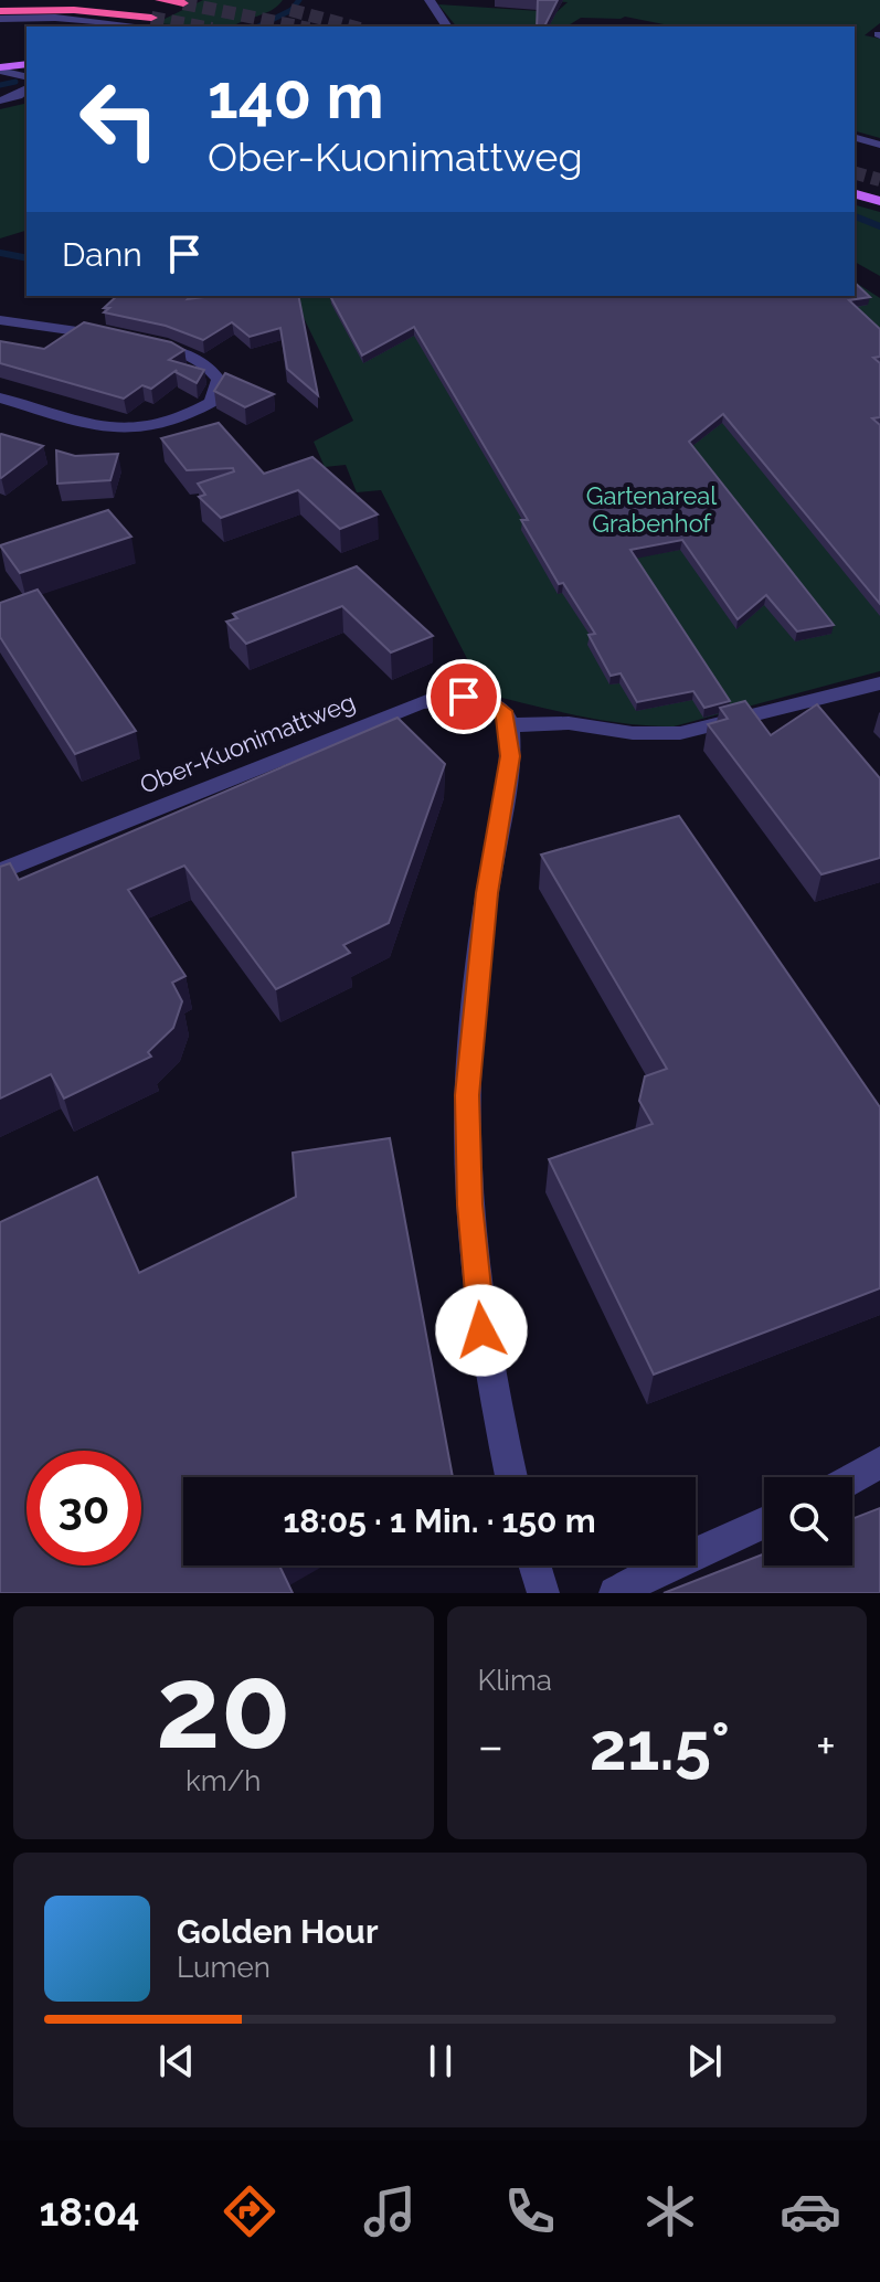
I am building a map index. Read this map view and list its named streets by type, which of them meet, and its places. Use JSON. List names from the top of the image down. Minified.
{"streets":{"street":["Ober-Kuonimattweg"]},"parks":["Gartenareal Grabenhof"],"page":{"turn":["140 m","Ober-Kuonimattweg"],"then":"Dann","limit":"30","trip":"18:05 · 1 Min. · 150 m","tile":[["20","km/h"],"Klima"],"heat":["−","21.5°","+"],"song":["Golden Hour","Lumen"],"tabs":"18:04"}}
